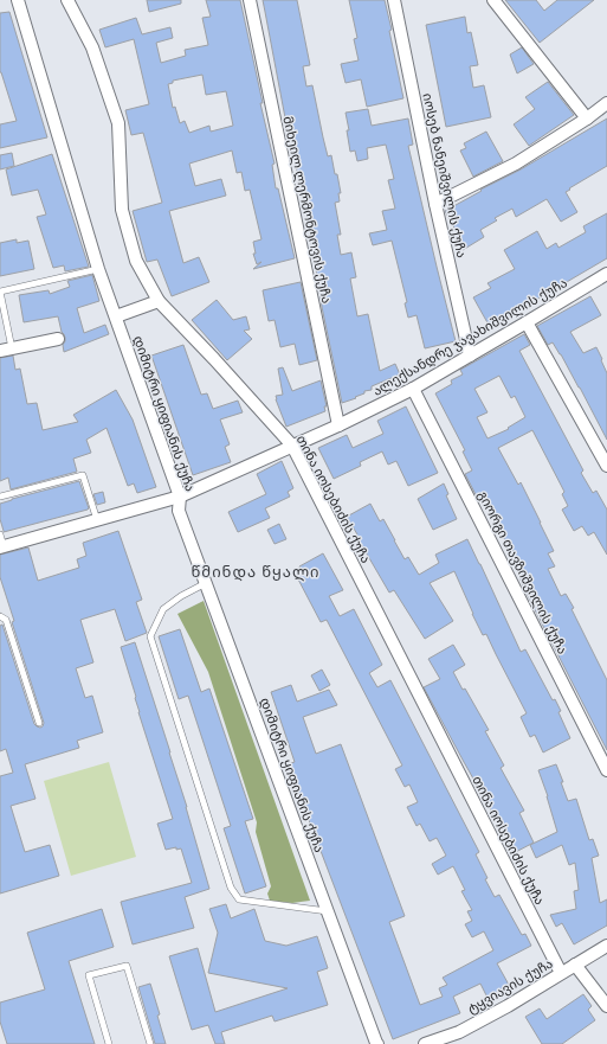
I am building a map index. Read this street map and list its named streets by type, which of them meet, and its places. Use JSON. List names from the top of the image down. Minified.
{"streets":{"street":["იოსებ ნანეიშვილის ქუჩა","მიხეილ ლერმონტოვის ქუჩა","ალექსანდრე ჯავახიშვილის ქუჩა","დიმიტრი ყიფიანის ქუჩა","თინა იოსებიძის ქუჩა","გიორგი თავზიშვილის ქუჩა","ტყვიავის ქუჩა"]},"crossings":[["იოსებ ნანეიშვილის ქუჩა","ალექსანდრე ჯავახიშვილის ქუჩა"],["მიხეილ ლერმონტოვის ქუჩა","ალექსანდრე ჯავახიშვილის ქუჩა"],["ალექსანდრე ჯავახიშვილის ქუჩა","დიმიტრი ყიფიანის ქუჩა"],["ალექსანდრე ჯავახიშვილის ქუჩა","თინა იოსებიძის ქუჩა"],["ალექსანდრე ჯავახიშვილის ქუჩა","გიორგი თავზიშვილის ქუჩა"],["თინა იოსებიძის ქუჩა","ტყვიავის ქუჩა"]],"districts":["წმინდა წყალი"]}
